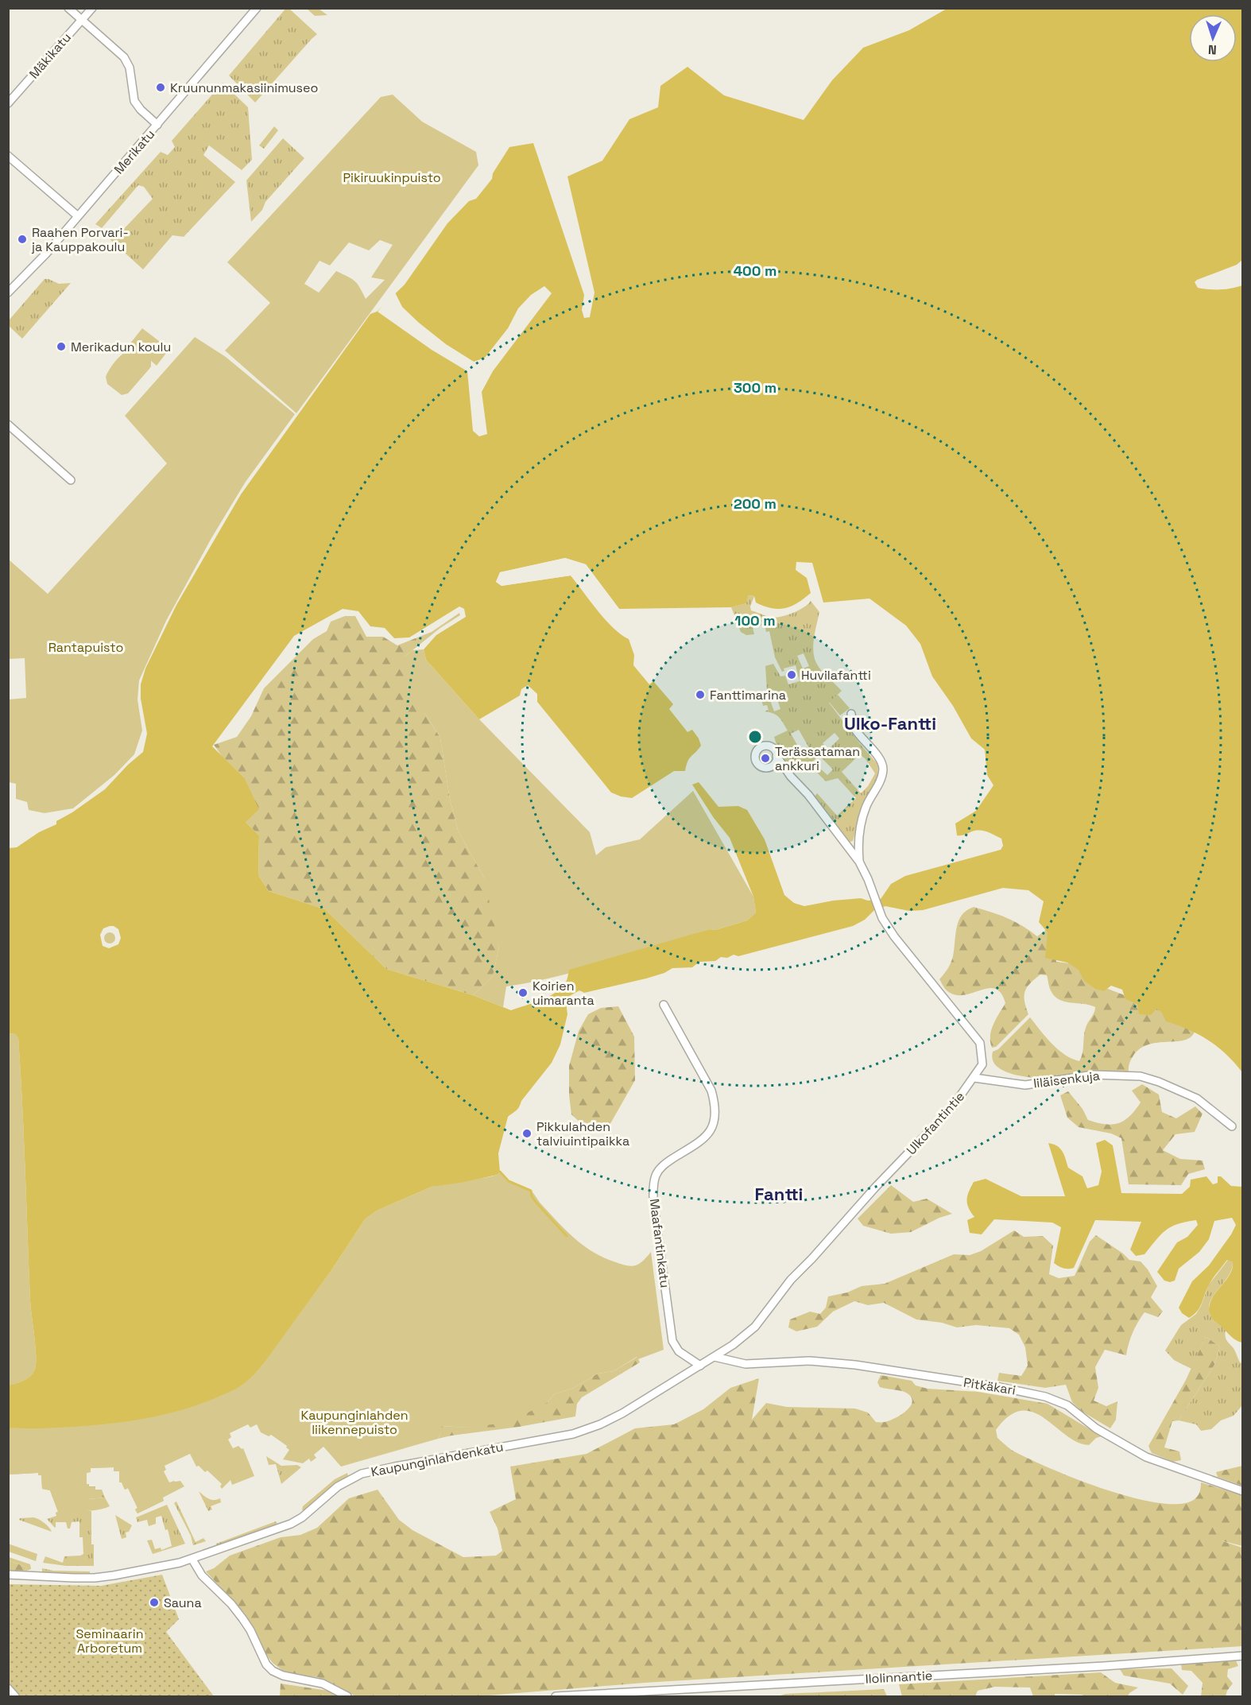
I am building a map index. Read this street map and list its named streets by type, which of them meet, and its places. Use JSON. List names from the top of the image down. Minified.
{"streets":{"street":["Mäkikatu","Merikatu","Iiläisenkuja","Ulkofantintie","Maafantinkatu","Pitkäkari","Kaupunginlahdenkatu","Ilolinnantie"]},"crossings":[["Iiläisenkuja","Ulkofantintie"],["Ulkofantintie","Maafantinkatu"],["Ulkofantintie","Pitkäkari"],["Ulkofantintie","Kaupunginlahdenkatu"],["Maafantinkatu","Kaupunginlahdenkatu"]],"districts":["Ulko-Fantti","Fantti"],"parks":["Pikiruukinpuisto","Rantapuisto","Kaupunginlahden liikennepuisto","Seminaarin Arboretum"],"places":["Kruununmakasiinimuseo","Raahen Porvari- ja Kauppakoulu","Merikadun koulu","Huvilafantti","Fanttimarina","Terässataman ankkuri","Koirien uimaranta","Pikkulahden talviuintipaikka","Sauna"],"north":"bottom","rings":["400 m","300 m","200 m","100 m"]}
